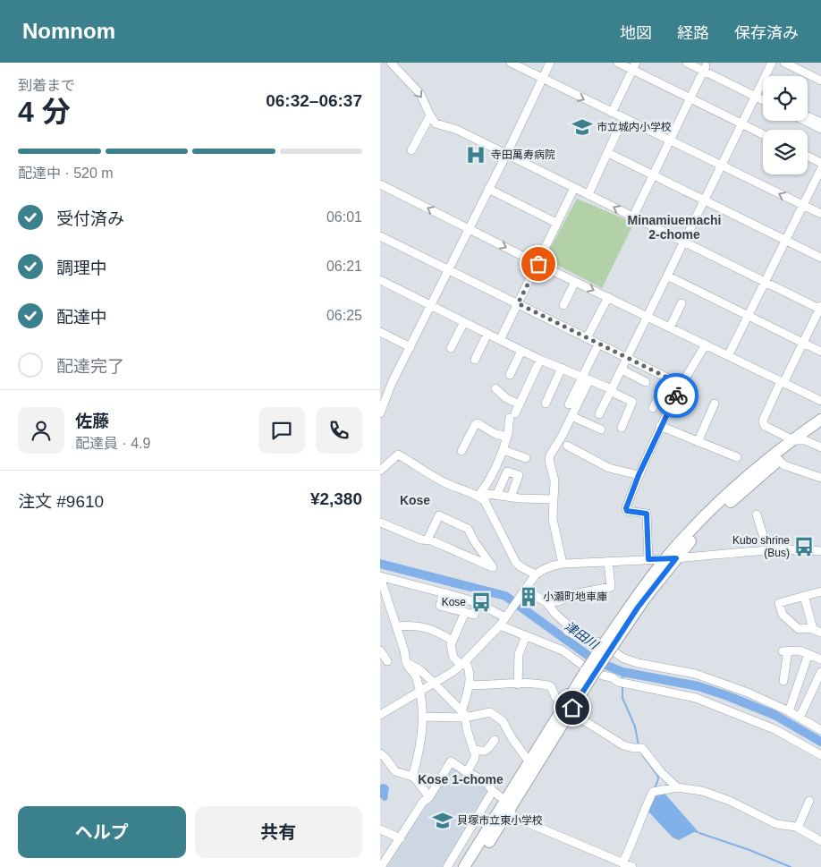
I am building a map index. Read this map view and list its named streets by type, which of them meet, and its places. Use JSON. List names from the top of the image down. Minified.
{"districts":["Minamiuemachi 2-chome","Kose","Kose 1-chome"],"water":["津田川"],"places":{"school or university":["市立城内小学校","貝塚市立東小学校"],"hospital":["寺田萬寿病院"],"bus stop":["Kubo shrine (Bus)","Kose"],"building":["小瀬町地車庫"]},"page":{"header":"Nomnom","nav":["地図","経路","保存済み"],"heading":["4 分","到着まで","06:32–06:37"],"panel":["佐藤","配達員 · 4.9","注文 #9610","¥2,380"],"bar":"配達中 · 520 m","list":[["受付済み","06:01"],["調理中","06:21"],["配達中","06:25"],"配達完了"],"buttons":["ヘルプ","共有"]}}
